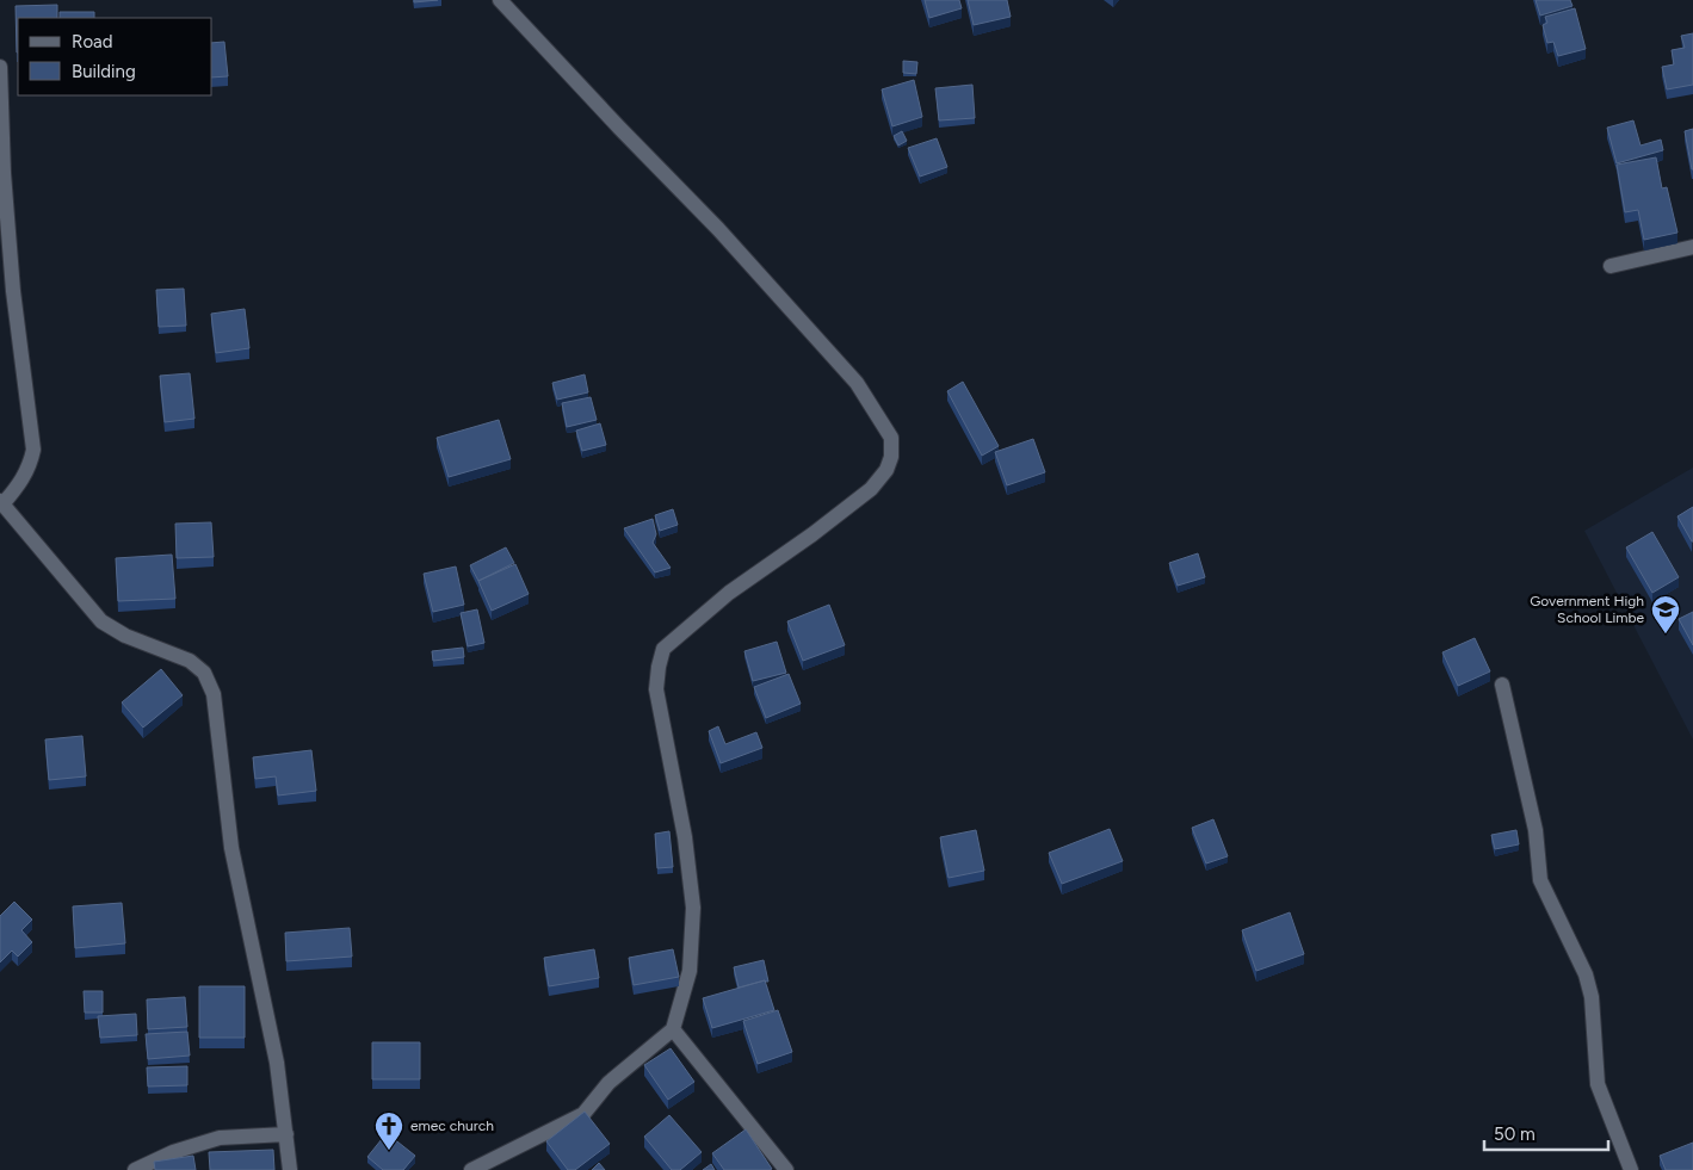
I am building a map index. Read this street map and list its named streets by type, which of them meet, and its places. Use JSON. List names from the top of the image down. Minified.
{"places":{"school or university":["Government High School Limbe"],"church":["emec church"]},"legend":["Road","Building"],"scale_bar":"50 m"}
